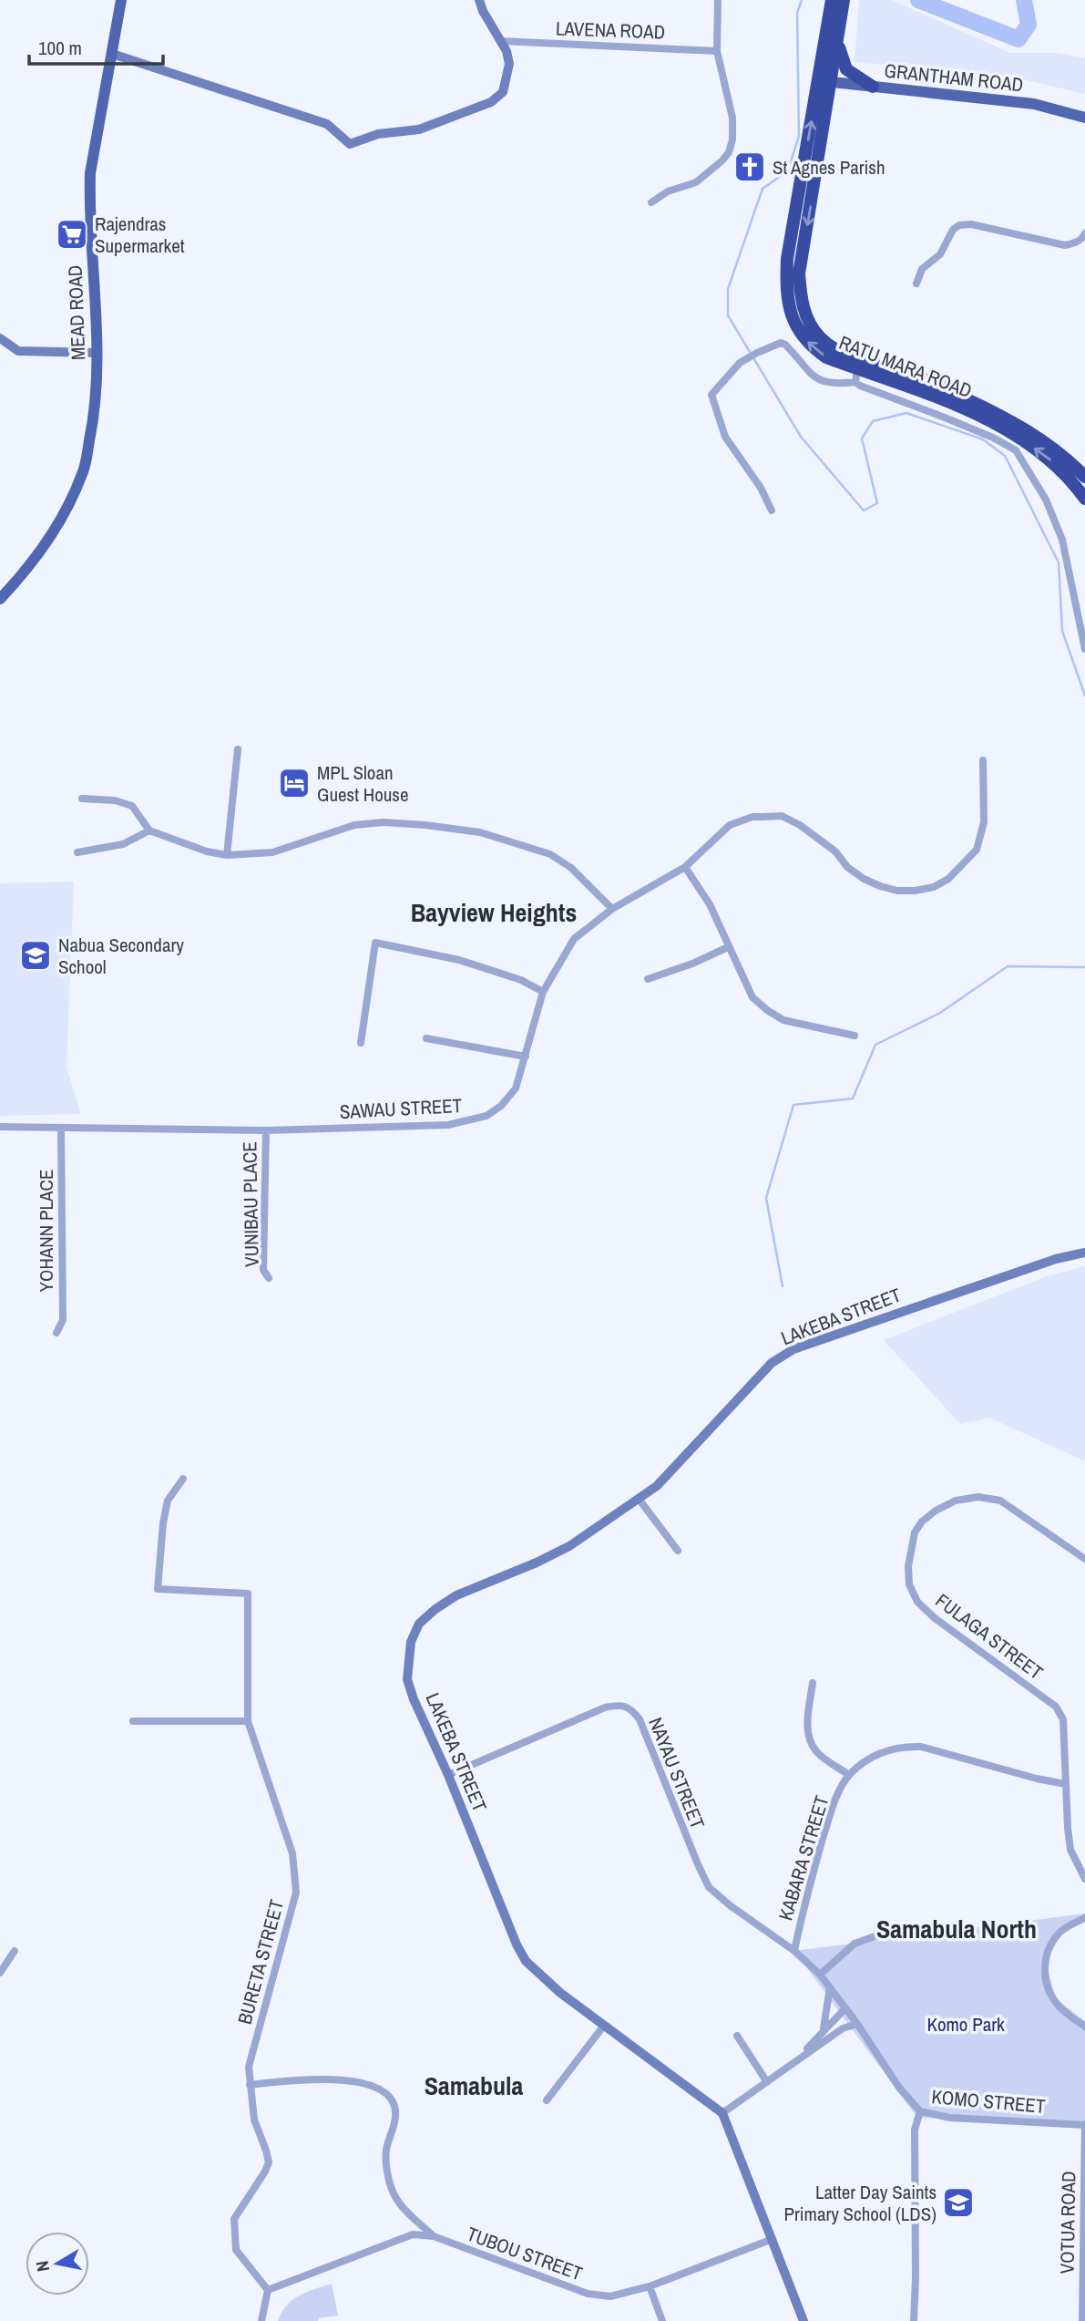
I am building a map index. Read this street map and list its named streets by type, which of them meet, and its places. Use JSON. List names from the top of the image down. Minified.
{"streets":{"highway":["RATU MARA ROAD"],"main road":["GRANTHAM ROAD","MEAD ROAD","LAKEBA STREET"],"street":["LAVENA ROAD","SAWAU STREET","VUNIBAU PLACE","YOHANN PLACE","FULAGA STREET","NAYAU STREET","KABARA STREET","BURETA STREET","KOMO STREET","VOTUA ROAD","TUBOU STREET"]},"crossings":[["GRANTHAM ROAD","RATU MARA ROAD"],["SAWAU STREET","VUNIBAU PLACE"],["SAWAU STREET","YOHANN PLACE"],["LAKEBA STREET","NAYAU STREET"],["FULAGA STREET","KABARA STREET"],["NAYAU STREET","KABARA STREET"],["NAYAU STREET","KOMO STREET"],["BURETA STREET","TUBOU STREET"],["KOMO STREET","VOTUA ROAD"]],"districts":["Bayview Heights","Samabula North","Samabula"],"parks":["Komo Park"],"places":{"church":["St Agnes Parish"],"supermarket":["Rajendras Supermarket"],"hotel":["MPL Sloan Guest House"],"school or university":["Nabua Secondary School","Latter Day Saints Primary School (LDS)"]},"scale_bar":"100 m","north":"left"}
